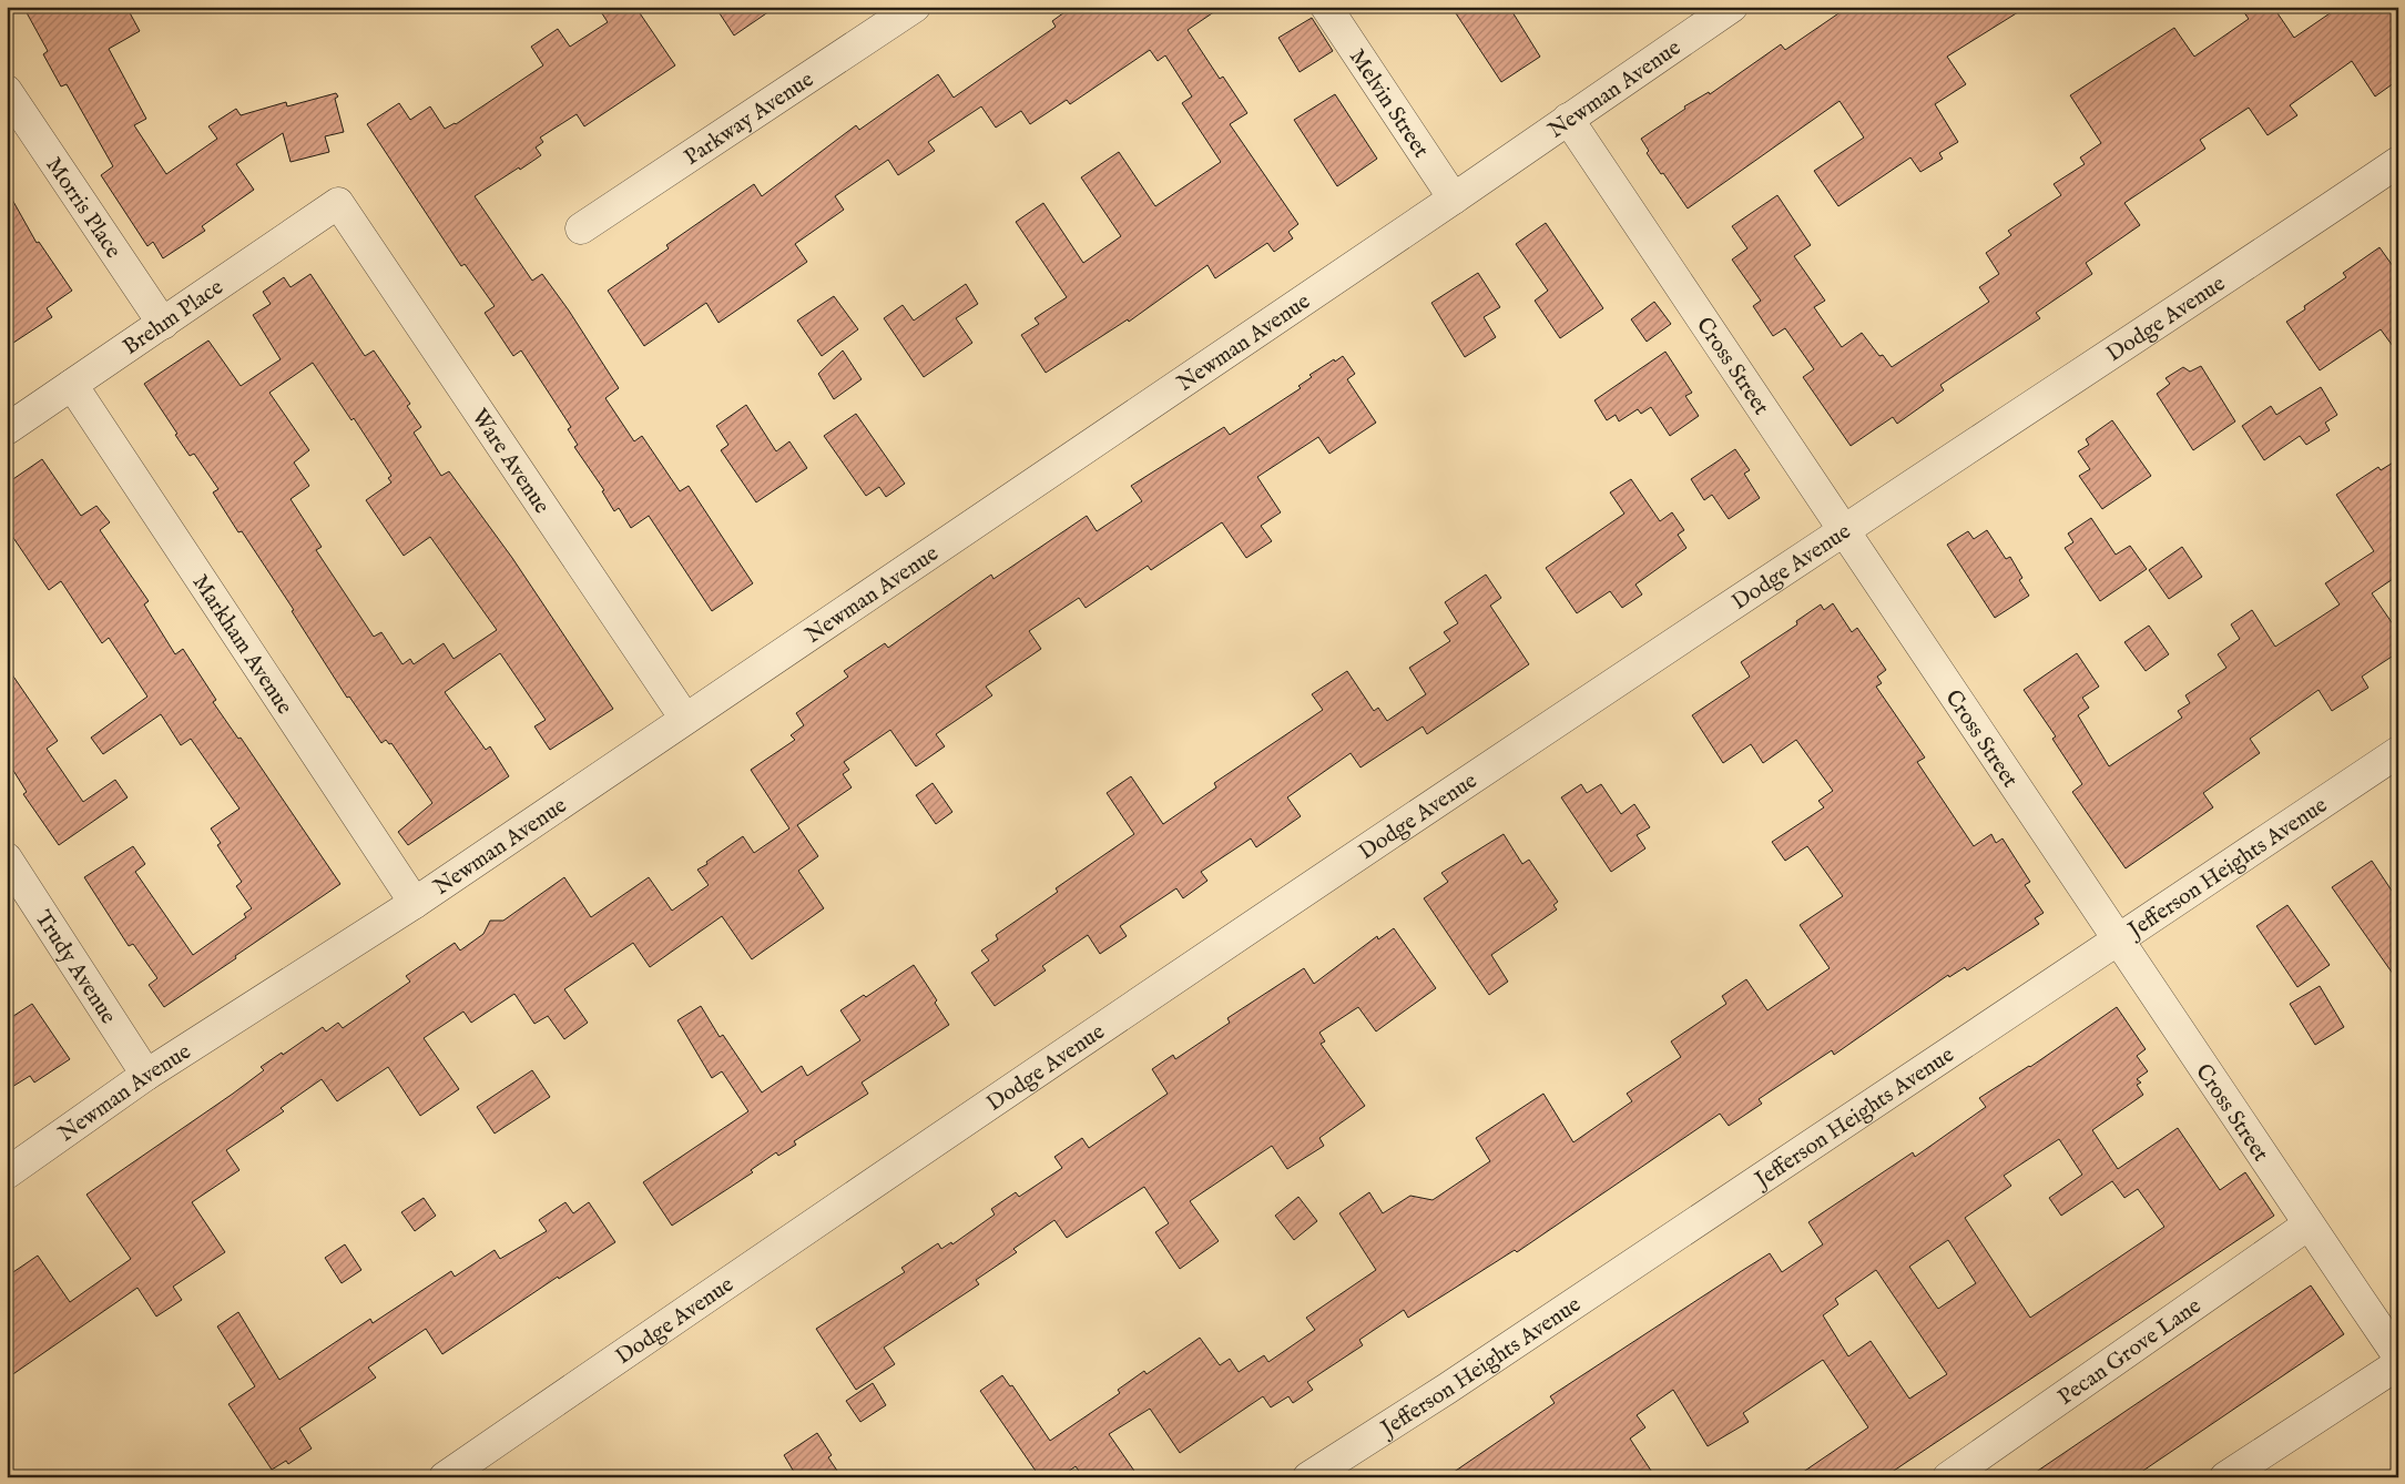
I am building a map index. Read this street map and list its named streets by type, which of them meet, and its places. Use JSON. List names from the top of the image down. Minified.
{"streets":{"street":["Newman Avenue","Melvin Street","Parkway Avenue","Morris Place","Brehm Place","Dodge Avenue","Cross Street","Ware Avenue","Markham Avenue","Jefferson Heights Avenue","Trudy Avenue","Pecan Grove Lane"]},"crossings":[["Newman Avenue","Melvin Street"],["Newman Avenue","Cross Street"],["Newman Avenue","Ware Avenue"],["Newman Avenue","Markham Avenue"],["Newman Avenue","Trudy Avenue"],["Morris Place","Brehm Place"],["Brehm Place","Ware Avenue"],["Brehm Place","Markham Avenue"],["Dodge Avenue","Cross Street"],["Cross Street","Jefferson Heights Avenue"],["Cross Street","Pecan Grove Lane"]]}
